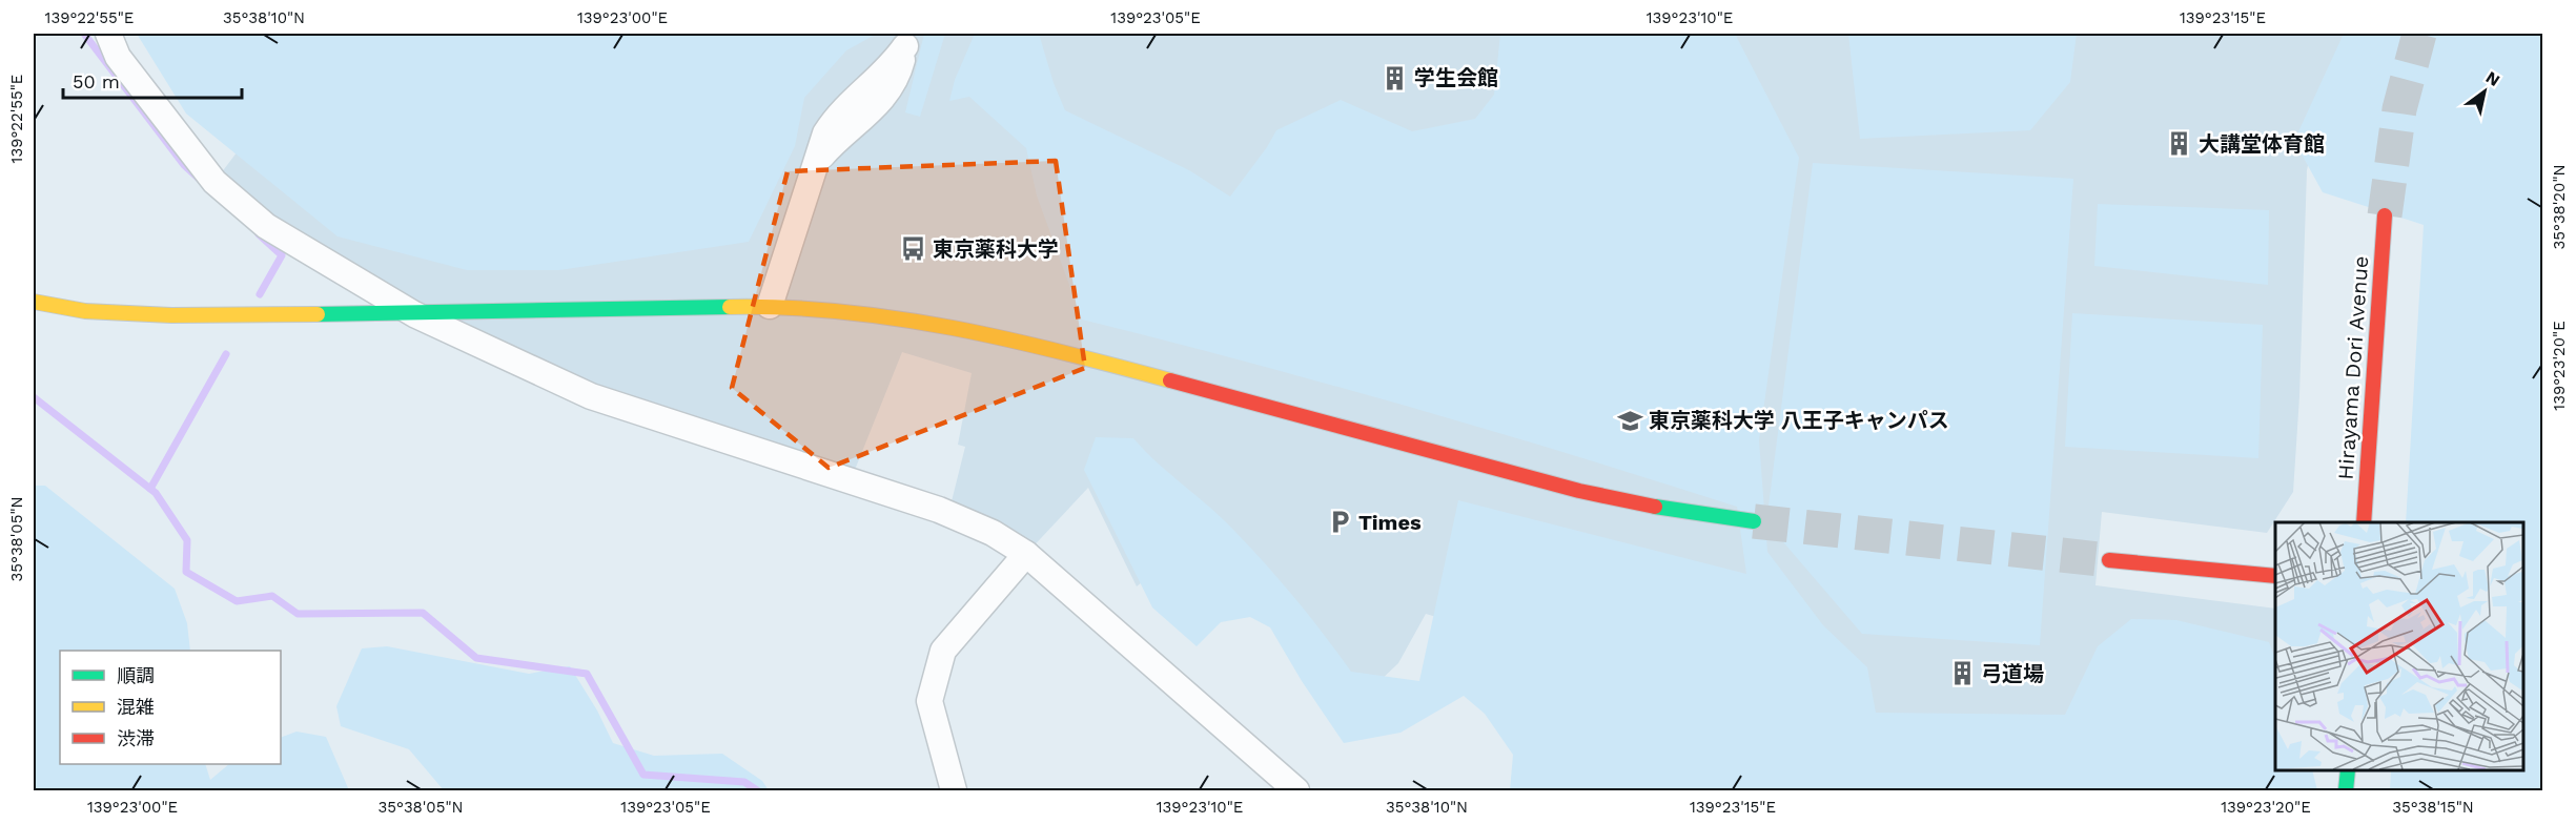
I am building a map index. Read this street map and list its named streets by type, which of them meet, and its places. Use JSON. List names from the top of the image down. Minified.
{"streets":{"street":["Hirayama Dori Avenue"]},"places":{"building":["学生会館","大講堂体育館","弓道場"],"bus stop":["東京薬科大学"],"school or university":["東京薬科大学 八王子キャンパス"],"parking":["Times"]},"legend":["順調","混雑","渋滞"],"scale_bar":"50 m","north":"top right","coordinates":["139°22'55\"E","35°38'10\"N","139°23'00\"E","139°23'05\"E","139°23'10\"E","139°23'15\"E","35°38'20\"N","139°23'20\"E","35°38'05\"N","35°38'15\"N"]}
